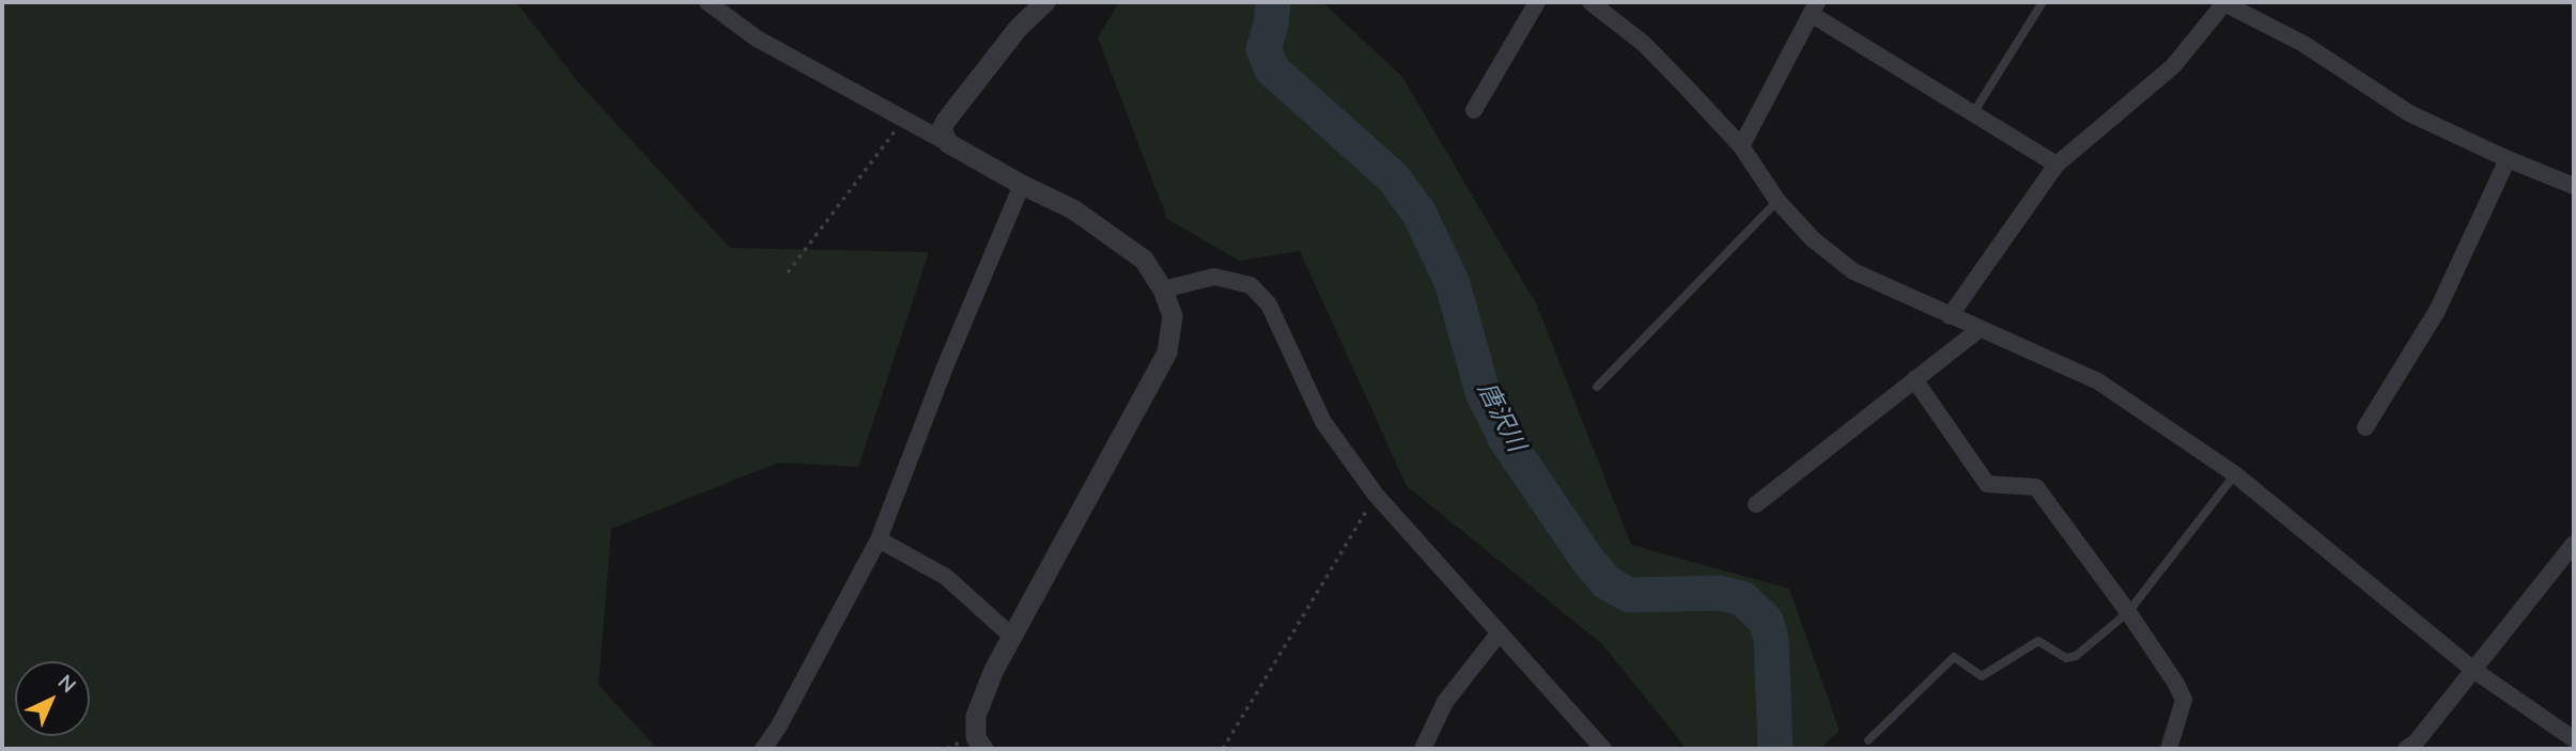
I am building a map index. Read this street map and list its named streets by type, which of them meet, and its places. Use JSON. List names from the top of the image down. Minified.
{"water":["唐沢川"],"north":"top right"}
